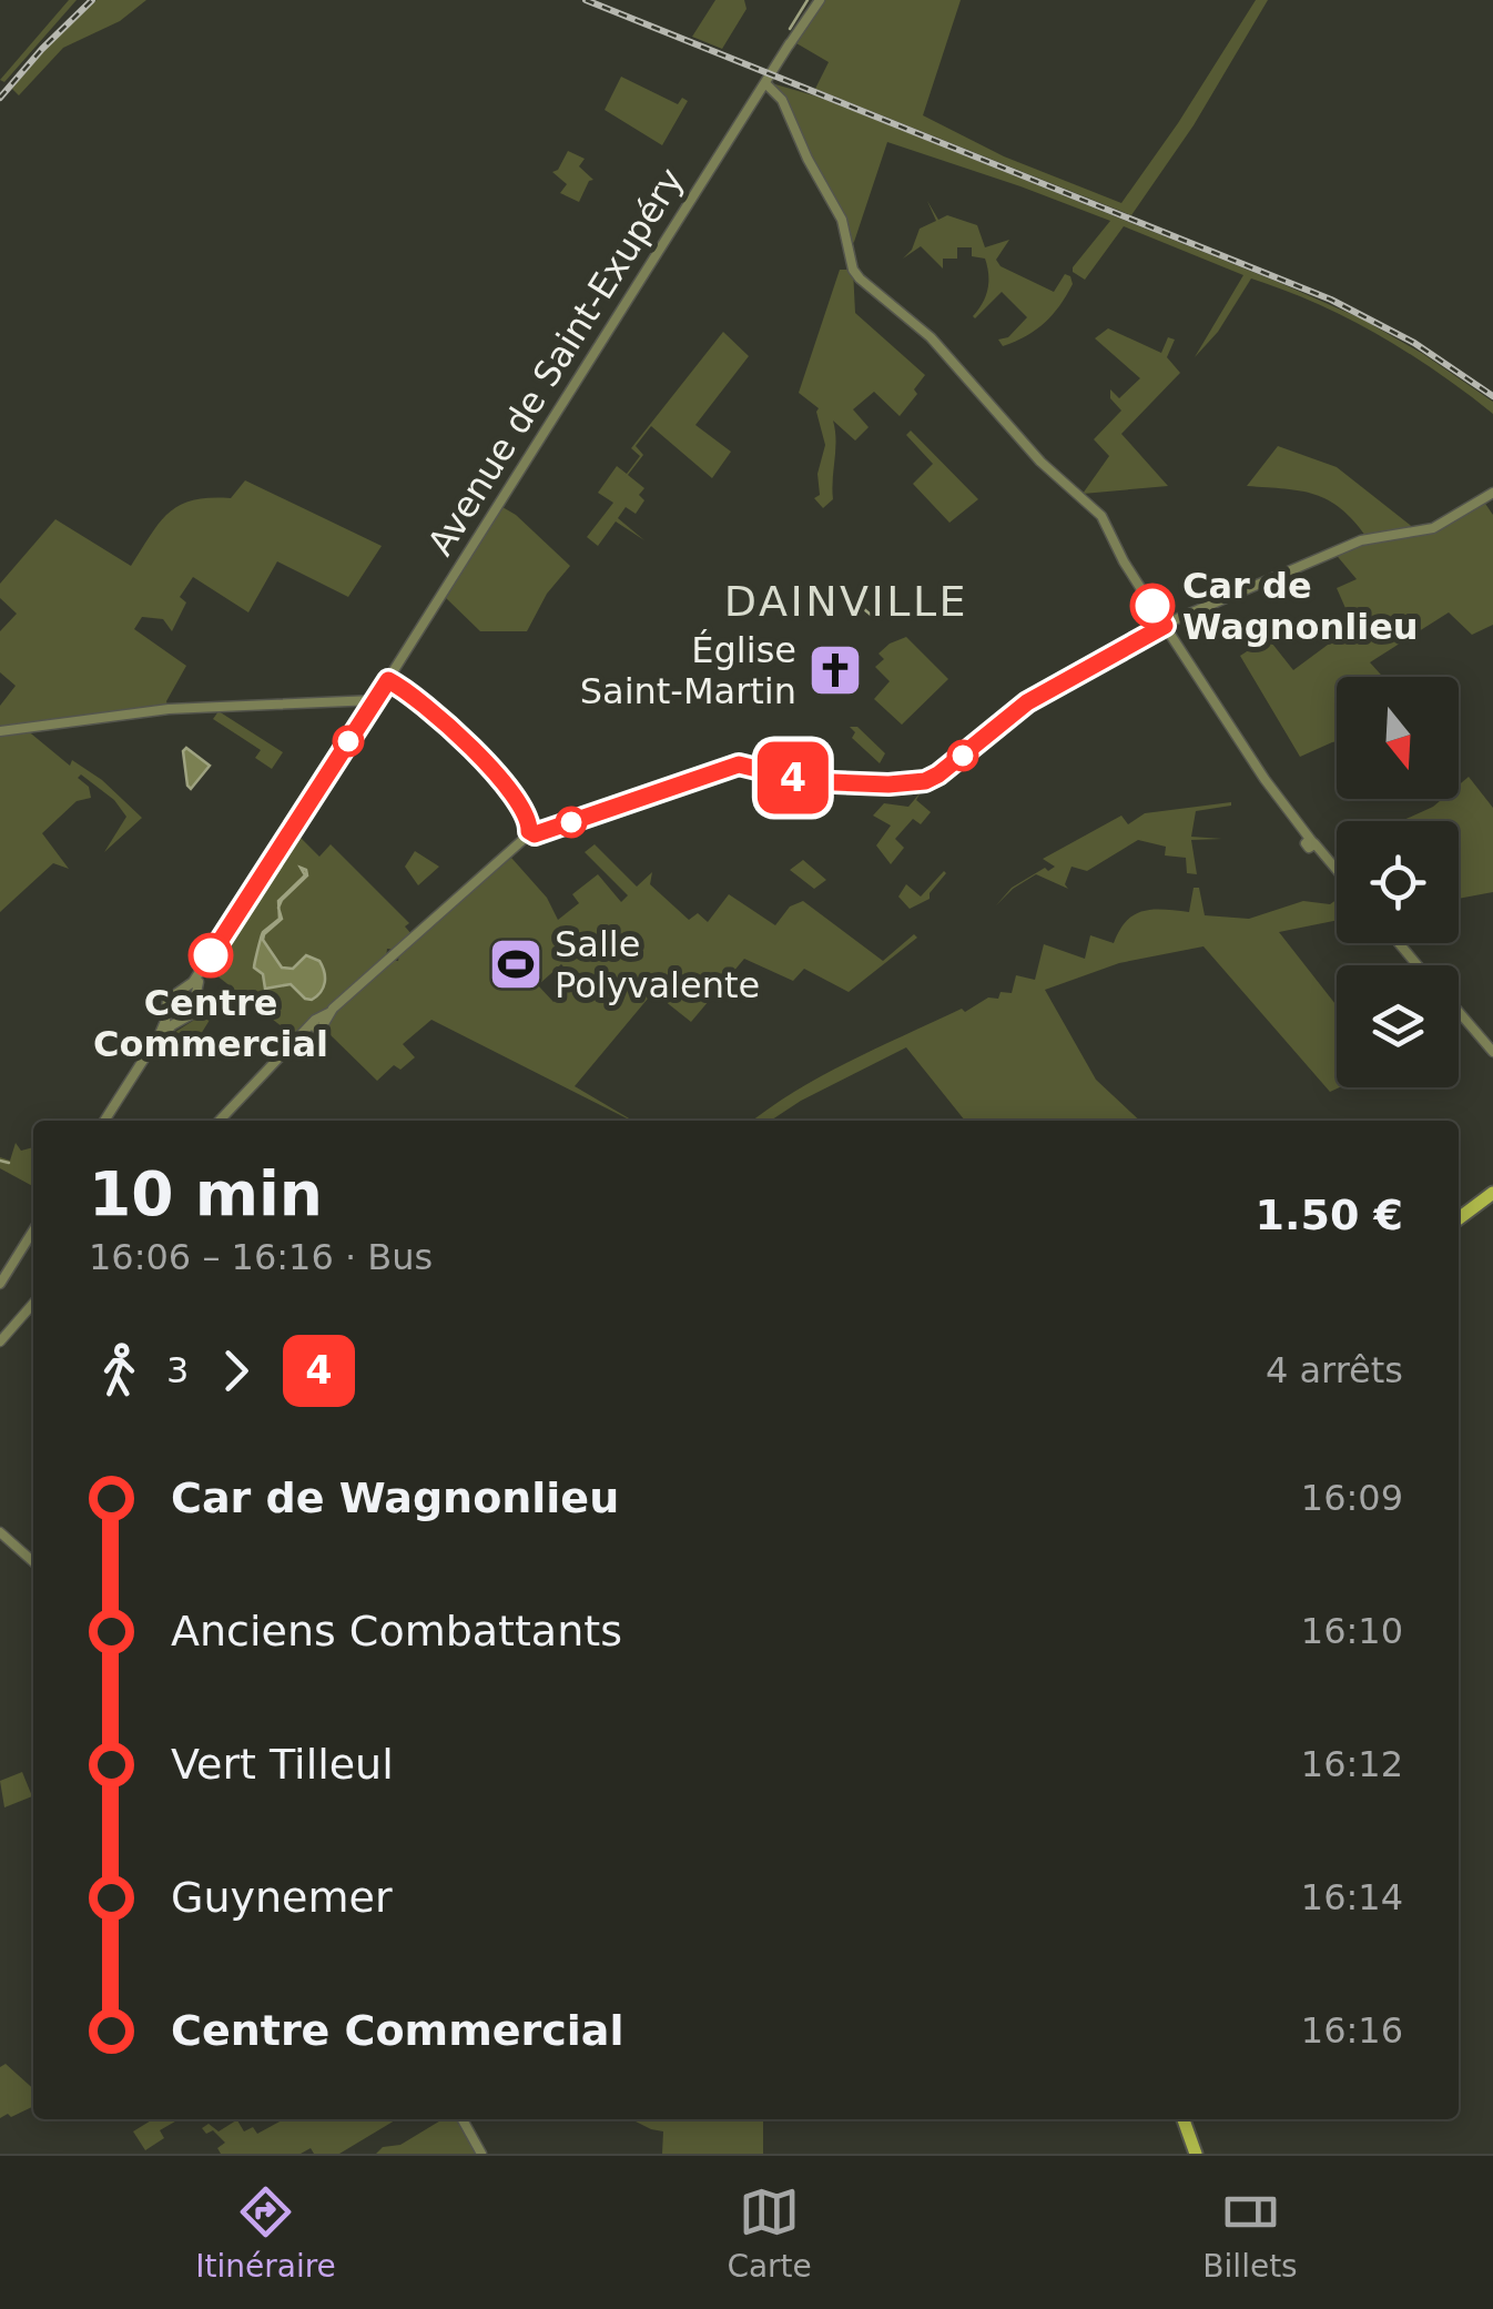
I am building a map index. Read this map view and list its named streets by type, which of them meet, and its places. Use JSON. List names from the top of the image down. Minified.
{"streets":{"main road":["Avenue de Saint-Exupéry"]},"districts":["DAINVILLE"],"places":{"other":["Car de Wagnonlieu","Centre Commercial"],"church":["Église Saint-Martin"],"sports":["Salle Polyvalente"]},"lines":["bus line 4"],"north":"bottom","page":{"on_map":"4","heading":["10 min","16:06 – 16:16 · Bus","1.50 €"],"legs":["3","4","4 arrêts"],"list":[{"name":"Car de Wagnonlieu","value":"16:09"},{"name":"Anciens Combattants","value":"16:10"},{"name":"Vert Tilleul","value":"16:12"},{"name":"Guynemer","value":"16:14"},{"name":"Centre Commercial","value":"16:16"}],"tabs":["Itinéraire","Carte","Billets"]}}
